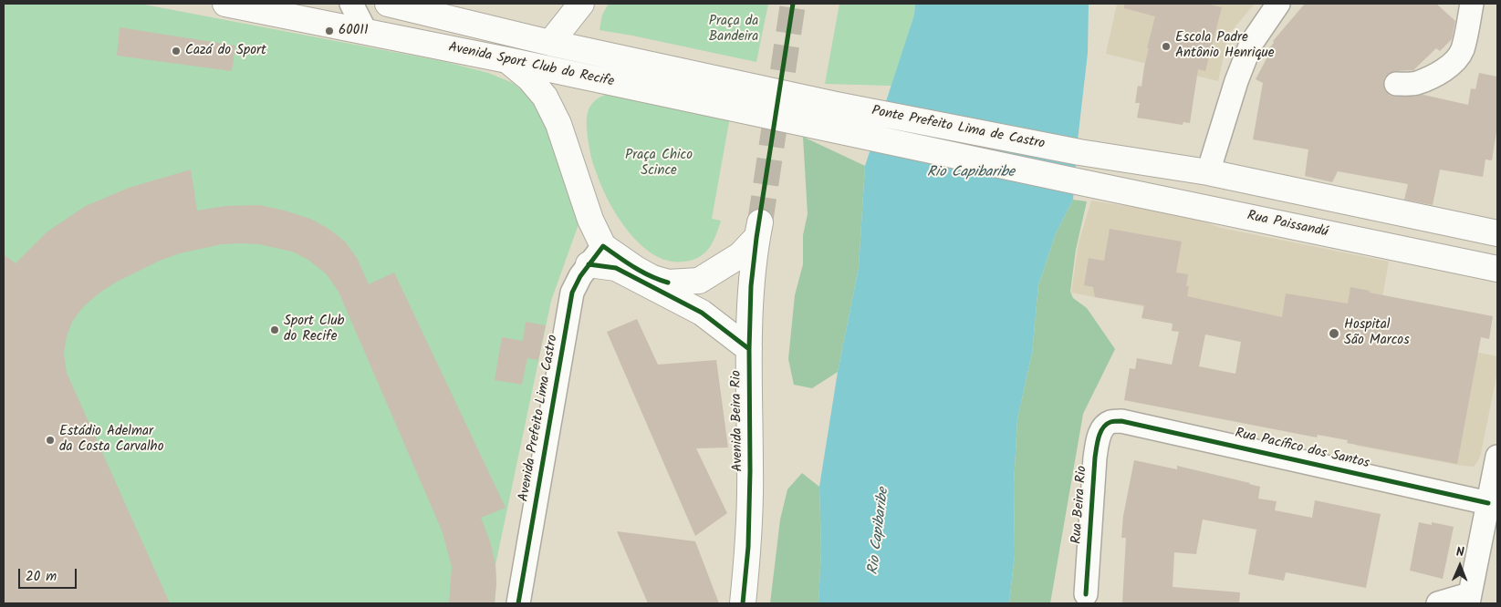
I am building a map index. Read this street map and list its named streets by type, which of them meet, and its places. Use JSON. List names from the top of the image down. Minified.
{"streets":{"main road":["Avenida Sport Club do Recife","Ponte Prefeito Lima de Castro","Rua Paissandú","Avenida Beira Rio"],"street":["Avenida Prefeito Lima Castro","Rua Pacífico dos Santos","Rua Beira Rio"]},"crossings":[["Avenida Sport Club do Recife","Ponte Prefeito Lima de Castro"],["Ponte Prefeito Lima de Castro","Rua Paissandú"],["Avenida Prefeito Lima Castro","Avenida Beira Rio"],["Rua Pacífico dos Santos","Rua Beira Rio"]],"water":["Rio Capibaribe"],"parks":["Praça da Bandeira","Praça Chico Scince"],"places":["60011","Escola Padre Antônio Henrique","Cazá do Sport","Sport Club do Recife","Hospital São Marcos","Estádio Adelmar da Costa Carvalho"],"scale_bar":"20 m","north":"top"}
